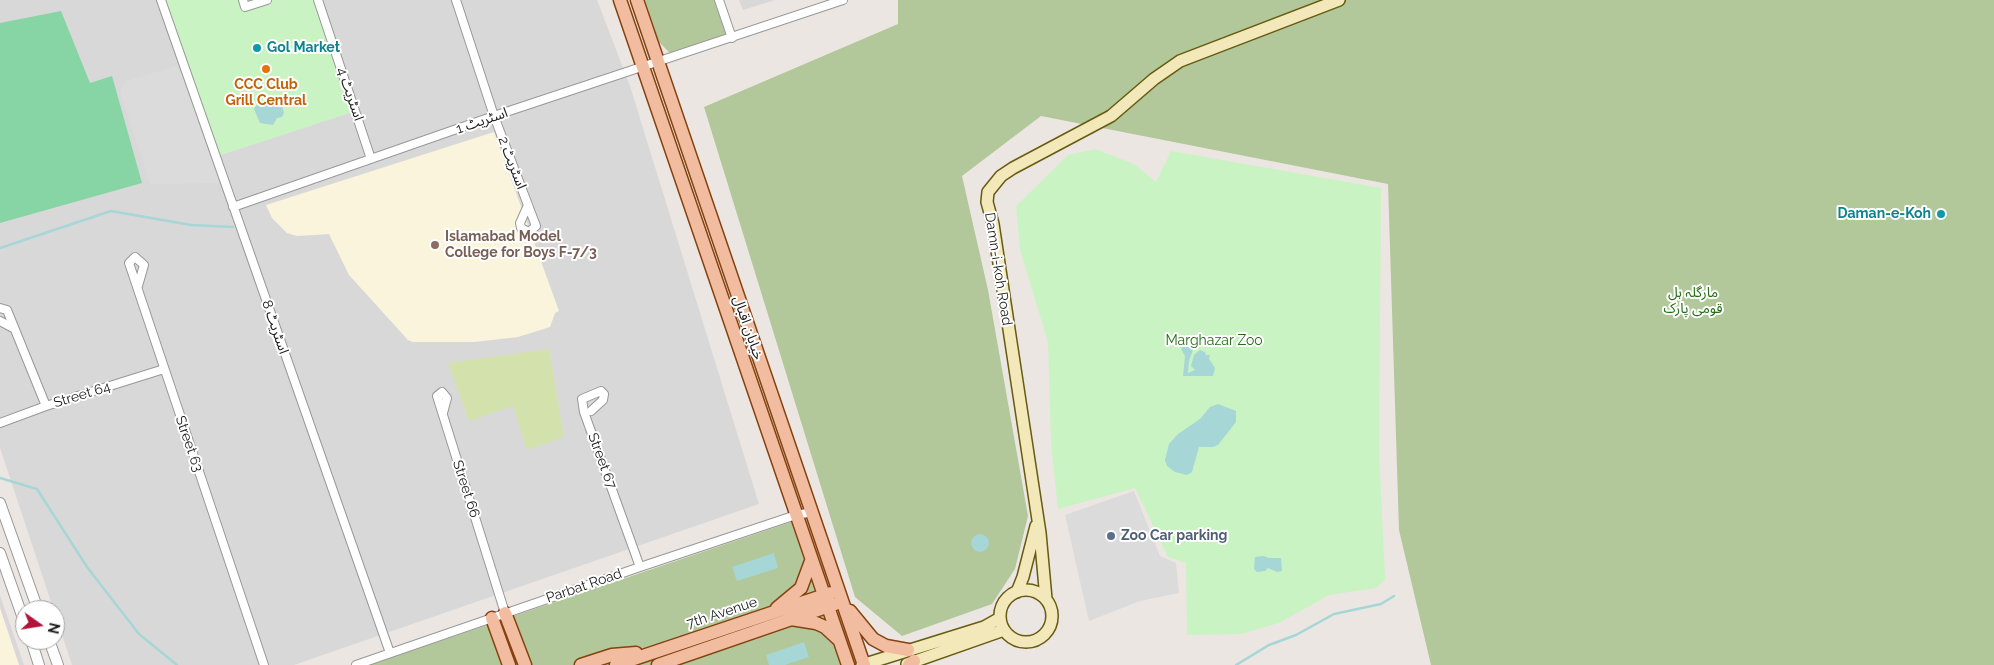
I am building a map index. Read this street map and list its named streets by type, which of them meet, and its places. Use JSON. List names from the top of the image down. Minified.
{"streets":{"main road":["Damn-i-koh Road","خیابان اقبال","7th Avenue"],"street":["اسٹریٹ 4","اسٹریٹ 1","اسٹریٹ 2","اسٹریٹ 8","Street 64","Street 63","Street 67","Street 66","Parbat Road"]},"crossings":[["اسٹریٹ 4","اسٹریٹ 1"],["اسٹریٹ 1","اسٹریٹ 2"],["اسٹریٹ 1","اسٹریٹ 8"],["اسٹریٹ 1","خیابان اقبال"],["اسٹریٹ 8","Parbat Road"],["خیابان اقبال","Parbat Road"],["خیابان اقبال","7th Avenue"],["Street 64","Street 63"],["Street 67","Parbat Road"],["Street 66","Parbat Road"]],"parks":["مارگلہ ہل قومی پارک","Marghazar Zoo"],"places":["Gol Market","CCC Club Grill Central","Daman-e-Koh","Islamabad Model College for Boys F-7/3","Zoo Car parking"],"north":"right"}
